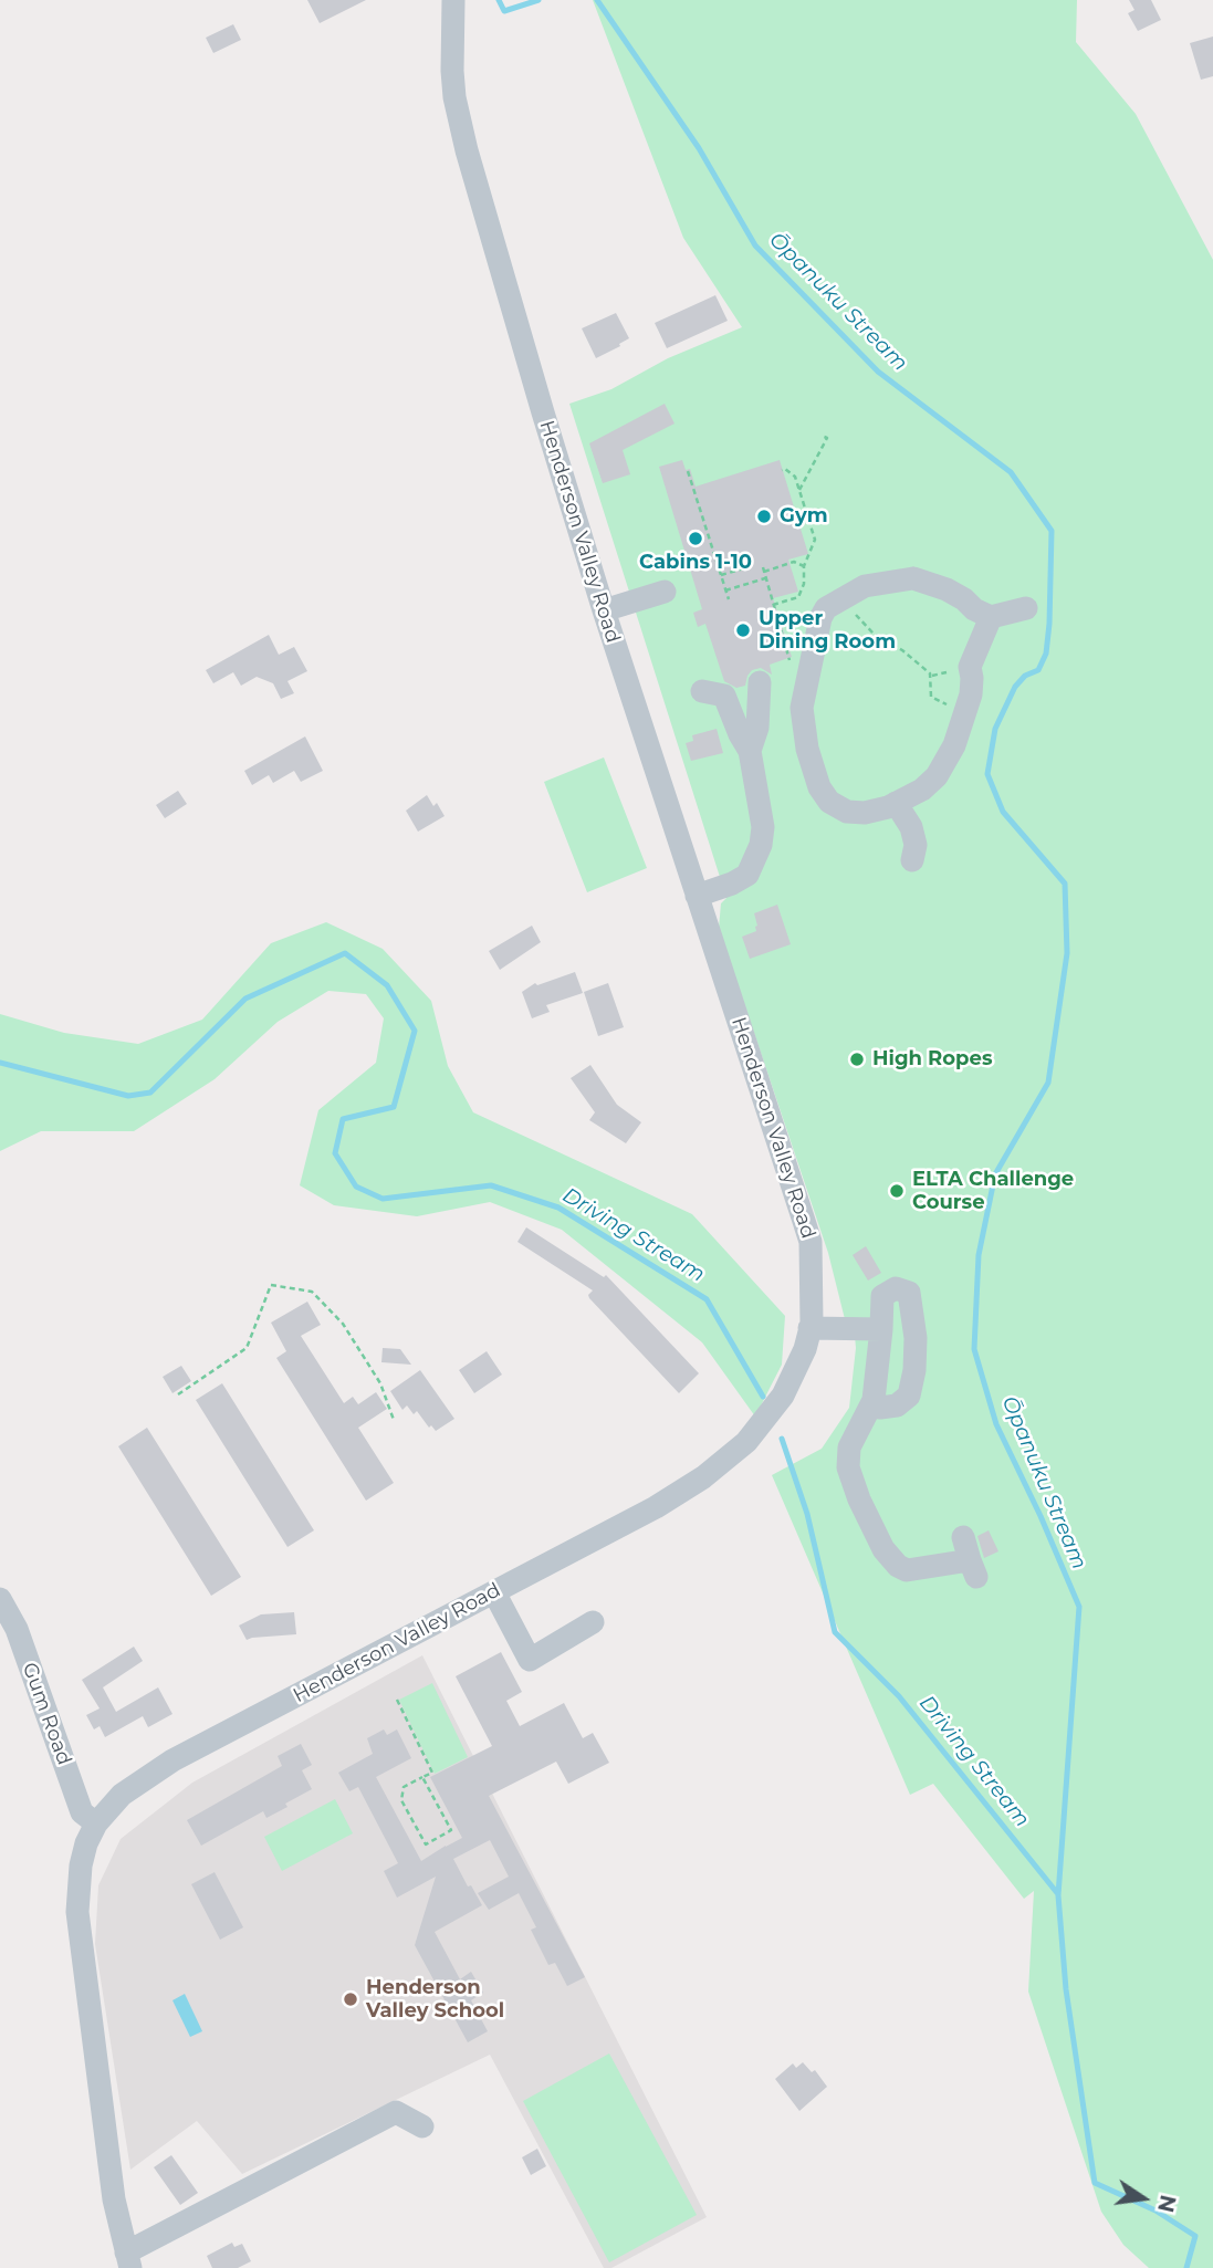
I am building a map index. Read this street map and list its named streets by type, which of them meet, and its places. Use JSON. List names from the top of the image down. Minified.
{"streets":{"street":["Henderson Valley Road","Gum Road"]},"crossings":[["Henderson Valley Road","Gum Road"]],"water":["Ōpanuku Stream","Driving Stream"],"places":["Gym","Cabins 1-10","Upper Dining Room","High Ropes","ELTA Challenge Course","Henderson Valley School"],"north":"right"}
